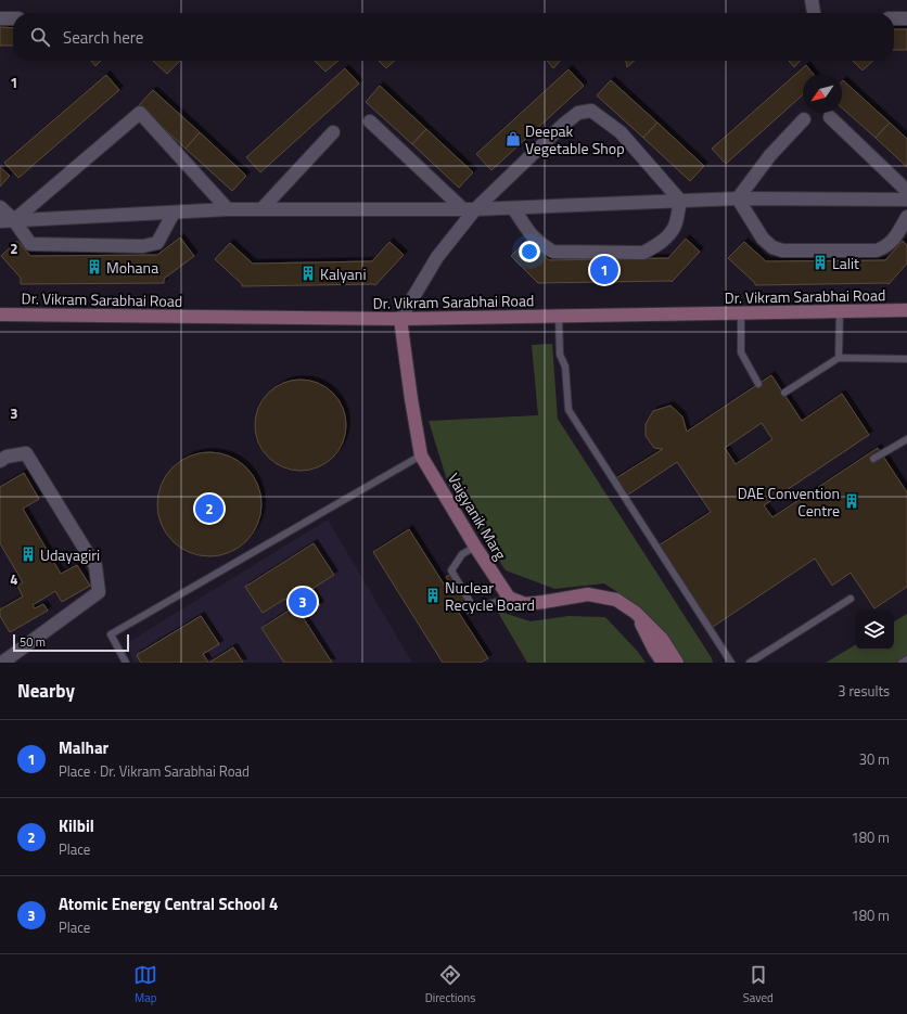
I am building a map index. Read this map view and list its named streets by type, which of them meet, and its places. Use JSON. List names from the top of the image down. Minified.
{"streets":{"street":["Dr. Vikram Sarabhai Road","Vaigyanik Marg"]},"crossings":[["Dr. Vikram Sarabhai Road","Vaigyanik Marg"]],"places":{"shop":["Deepak Vegetable Shop"],"building":["Lalit","Mohana","Kalyani","DAE Convention Centre","Udayagiri","Nuclear Recycle Board"]},"scale_bar":"50 m","north":"bottom left","page":{"search":"Search here","pins":["1","2","3"],"scale":"50 m","heading":["Nearby","3 results"],"list":[{"mark":"1","name":"Malhar","note":"Place · Dr. Vikram Sarabhai Road","value":"30 m"},{"mark":"2","name":"Kilbil","note":"Place","value":"180 m"},{"mark":"3","name":"Atomic Energy Central School 4","note":"Place","value":"180 m"}],"nav":["Map","Directions","Saved"]},"grid":{"rows":["1","2","3","4"]}}
